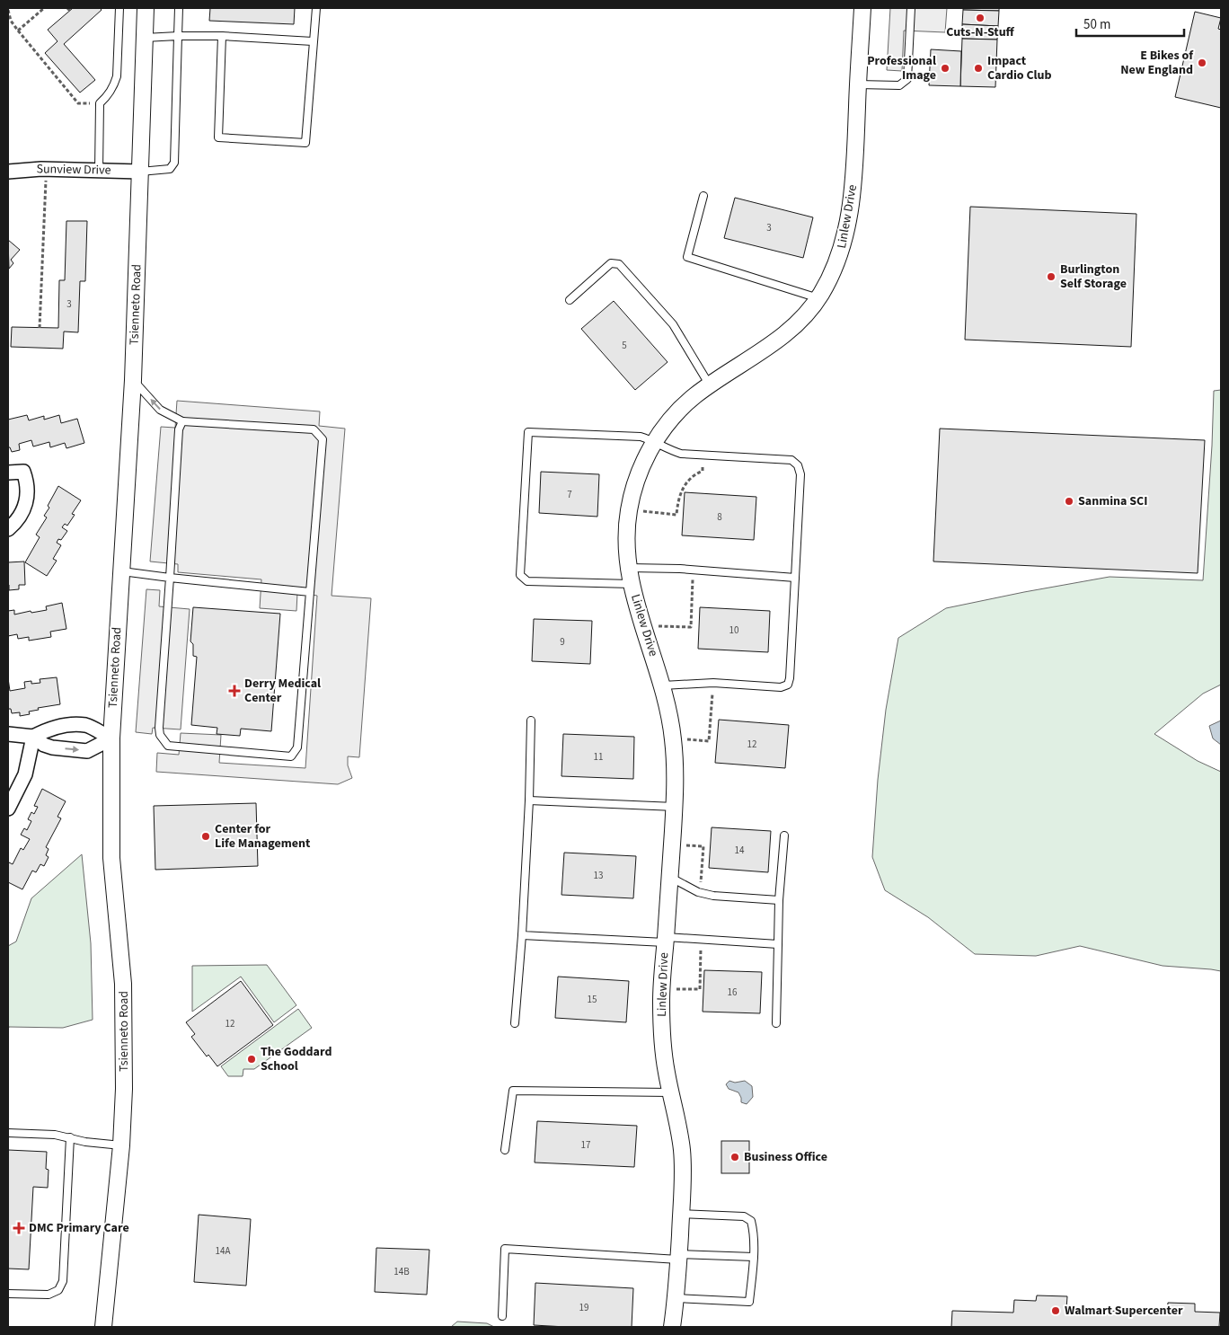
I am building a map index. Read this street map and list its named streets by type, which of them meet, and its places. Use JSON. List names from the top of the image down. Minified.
{"streets":{"street":["Sunview Drive","Linlew Drive","Tsienneto Road"]},"crossings":[["Sunview Drive","Tsienneto Road"]],"places":{"other":["Cuts-N-Stuff","E Bikes of New England","Professional Image","Impact Cardio Club","Burlington Self Storage","Sanmina SCI","Center for Life Management","The Goddard School","Business Office","Walmart Supercenter"],"health":["Derry Medical Center","DMC Primary Care"]},"house_numbers":["3","3","5","7","8","10","9","12","11","14","13","16","15","12","17","14A","14B","19"],"scale_bar":"50 m"}
